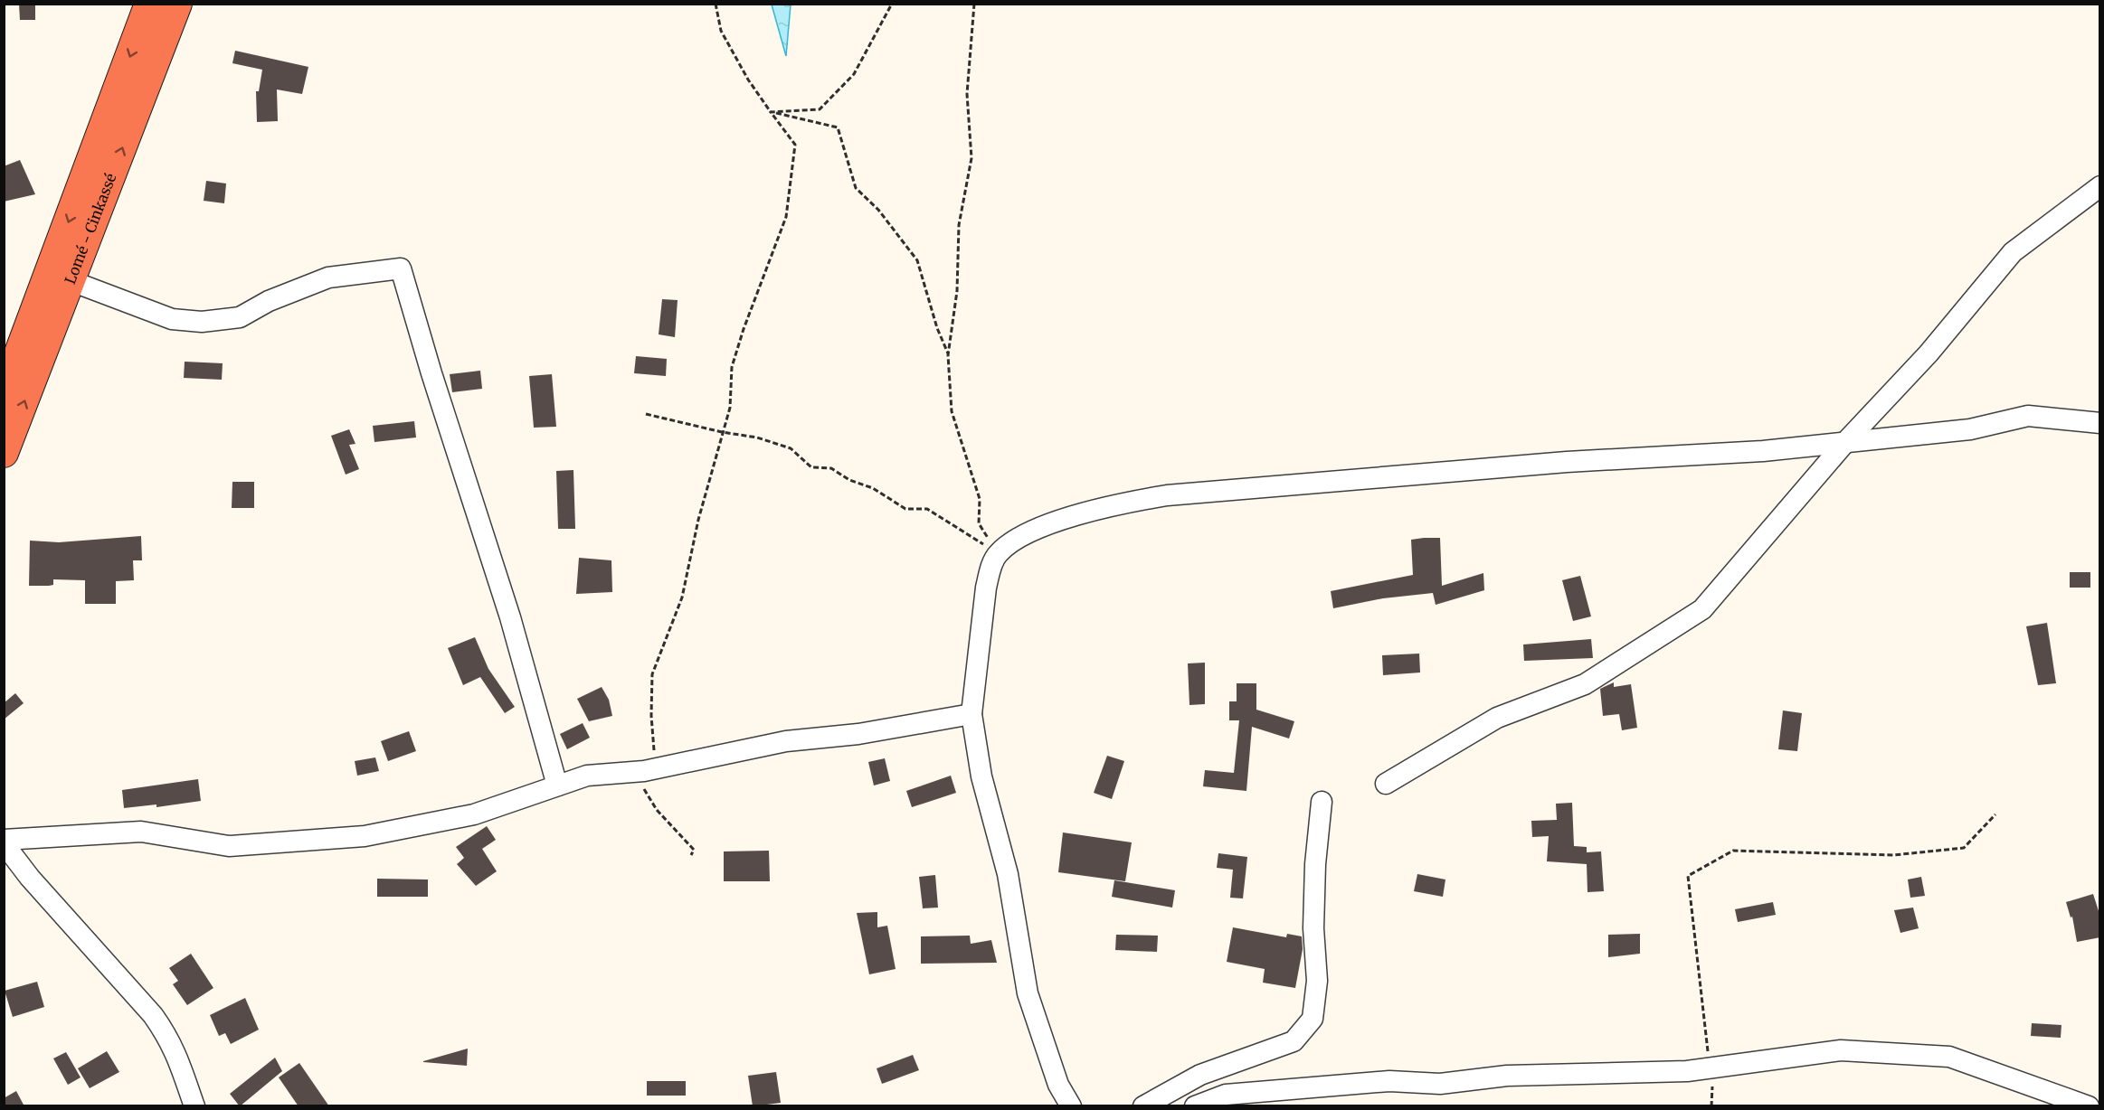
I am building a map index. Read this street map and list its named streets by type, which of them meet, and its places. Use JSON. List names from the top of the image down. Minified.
{"streets":{"highway":["Lomé - Cinkassé"]}}
